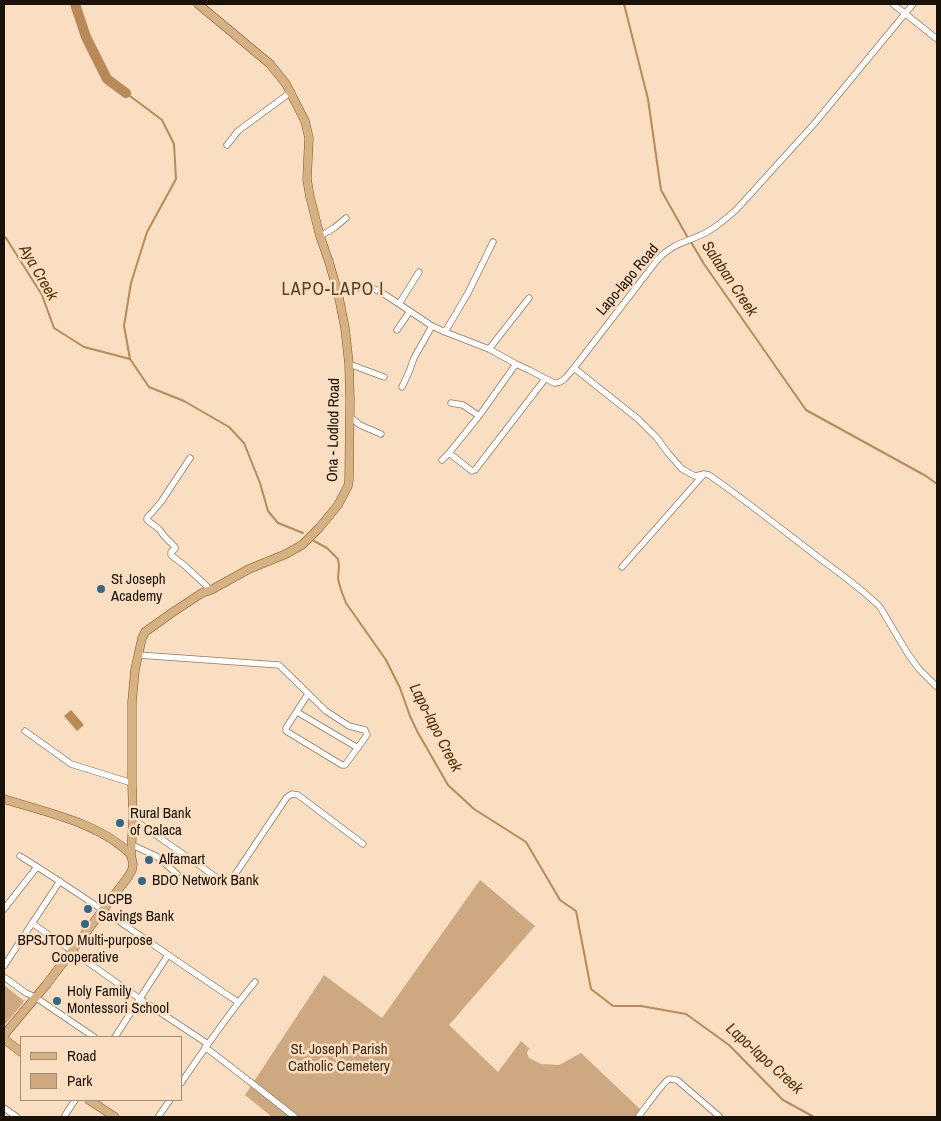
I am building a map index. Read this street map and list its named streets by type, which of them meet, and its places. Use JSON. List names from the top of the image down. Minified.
{"streets":{"main road":["Ona - Lodlod Road"],"street":["Lapo-lapo Road"]},"districts":["LAPO-LAPO I"],"water":["Aya Creek","Salaban Creek","Lapo-lapo Creek"],"parks":["St. Joseph Parish Catholic Cemetery"],"places":["St Joseph Academy","Rural Bank of Calaca","Alfamart","BDO Network Bank","UCPB Savings Bank","BPSJTOD Multi-purpose Cooperative","Holy Family Montessori School"],"legend":["Road","Park"]}
